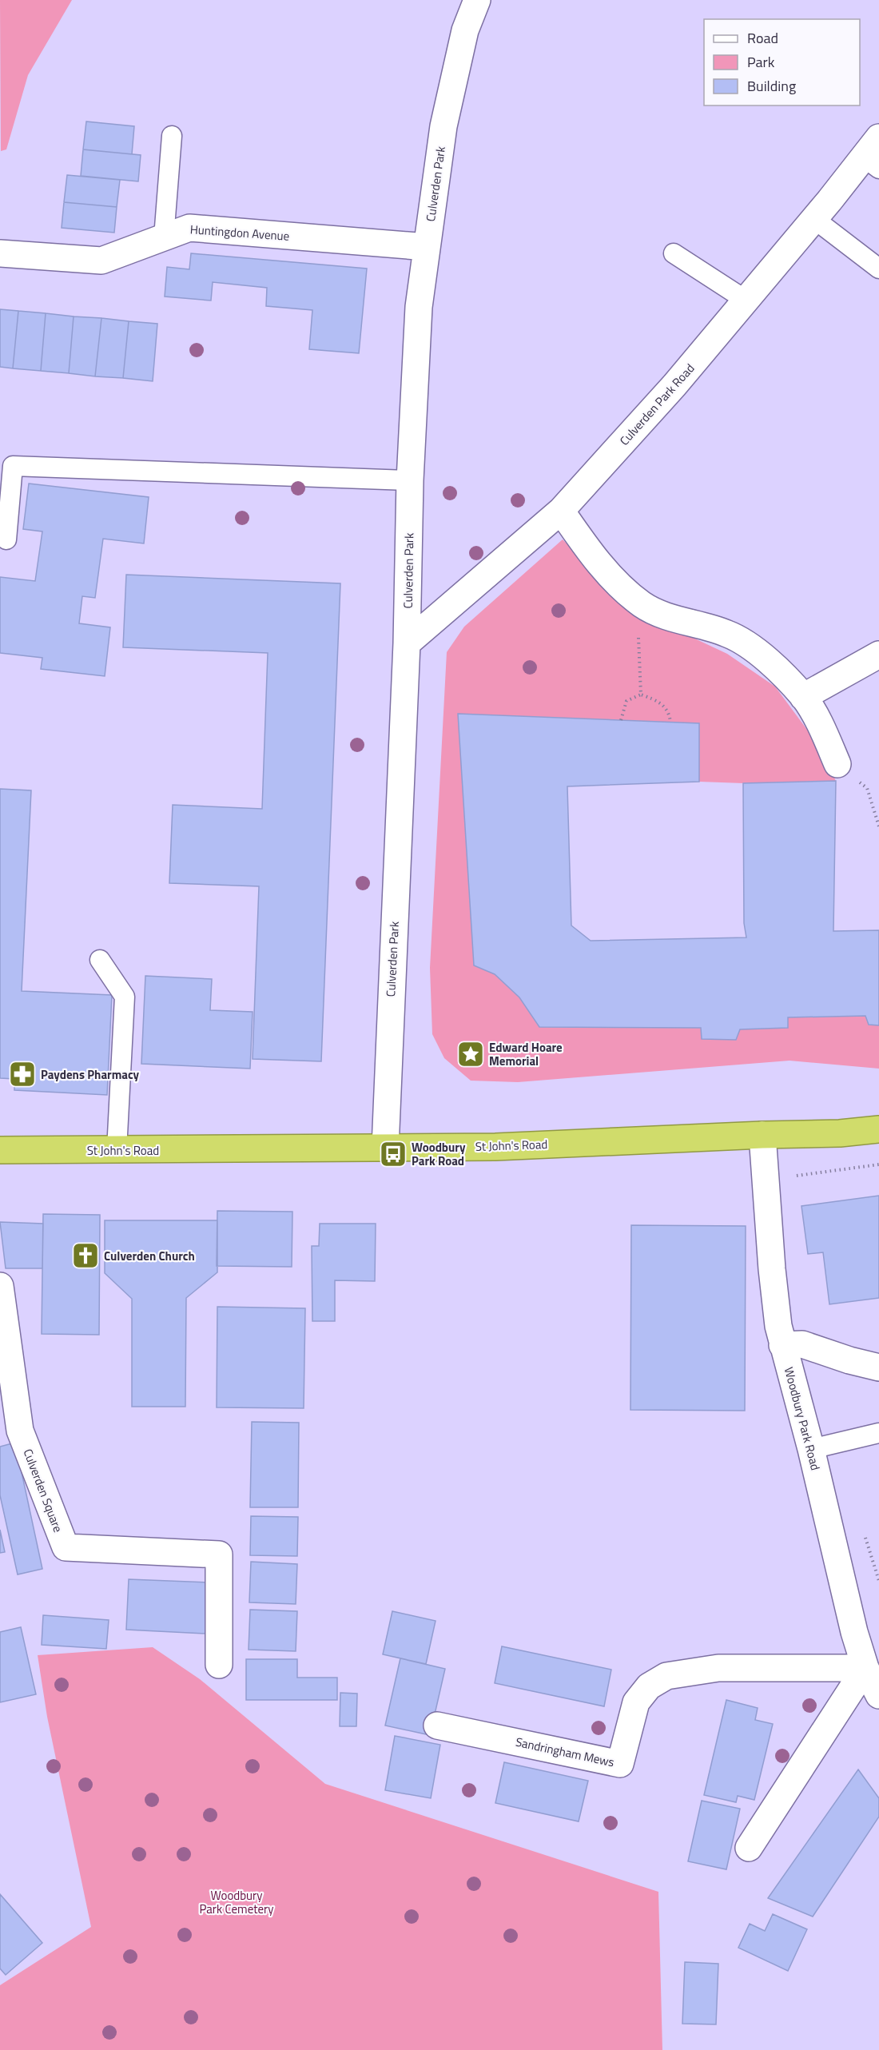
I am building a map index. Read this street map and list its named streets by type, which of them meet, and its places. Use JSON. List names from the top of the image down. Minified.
{"streets":{"highway":["St John's Road"],"street":["Culverden Park","Huntingdon Avenue","Culverden Park Road","Woodbury Park Road","Culverden Square","Sandringham Mews"]},"crossings":[["Culverden Park","Huntingdon Avenue"],["Culverden Park","Culverden Park Road"],["Culverden Park","St John's Road"],["St John's Road","Woodbury Park Road"],["Woodbury Park Road","Sandringham Mews"]],"parks":["Woodbury Park Cemetery"],"places":{"place":["Edward Hoare Memorial"],"pharmacy":["Paydens Pharmacy"],"bus stop":["Woodbury Park Road"],"church":["Culverden Church"]},"legend":["Road","Park","Building"]}
